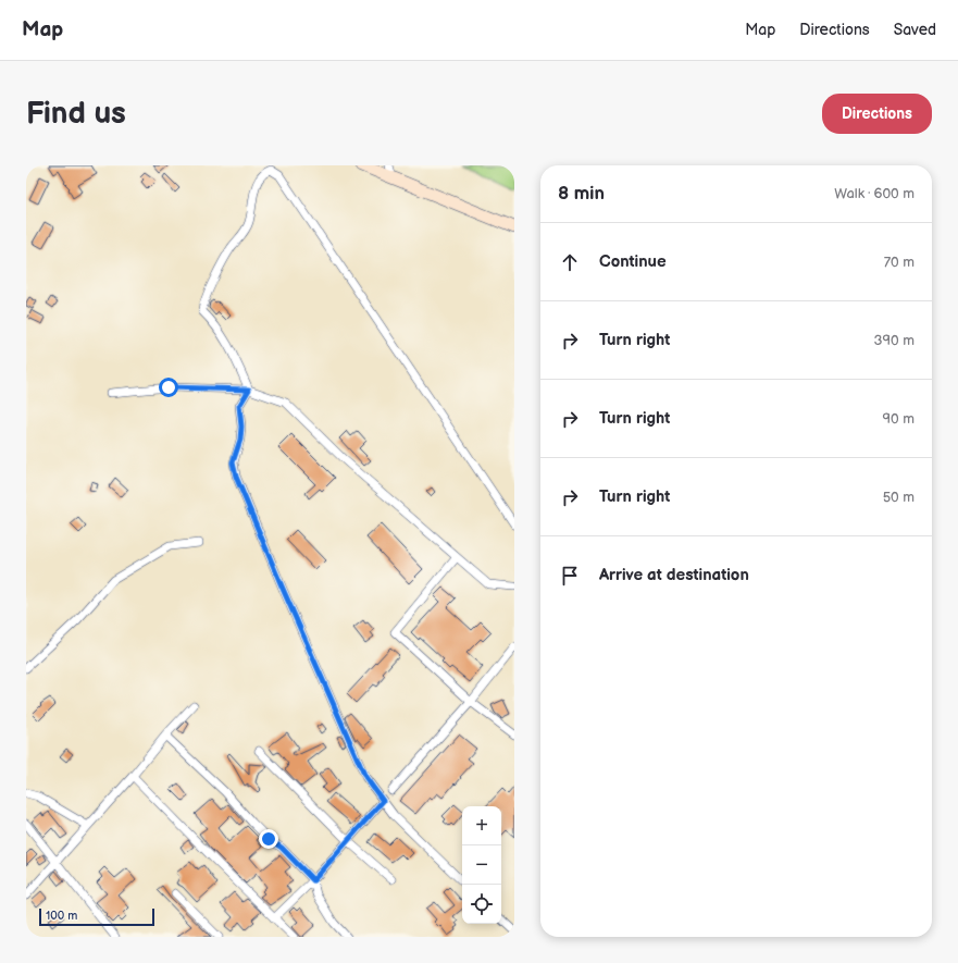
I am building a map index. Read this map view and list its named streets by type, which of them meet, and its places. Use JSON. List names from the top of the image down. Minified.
{"scale_bar":"100 m","page":{"header":"Map","nav":["Map","Directions","Saved"],"buttons":"Directions","title":"Find us","heading":["8 min","Walk · 600 m"],"list":[["Continue","70 m"],["Turn right","390 m"],["Turn right","90 m"],["Turn right","50 m"],"Arrive at destination"],"map_buttons":["+","−"],"scale":"100 m"}}
